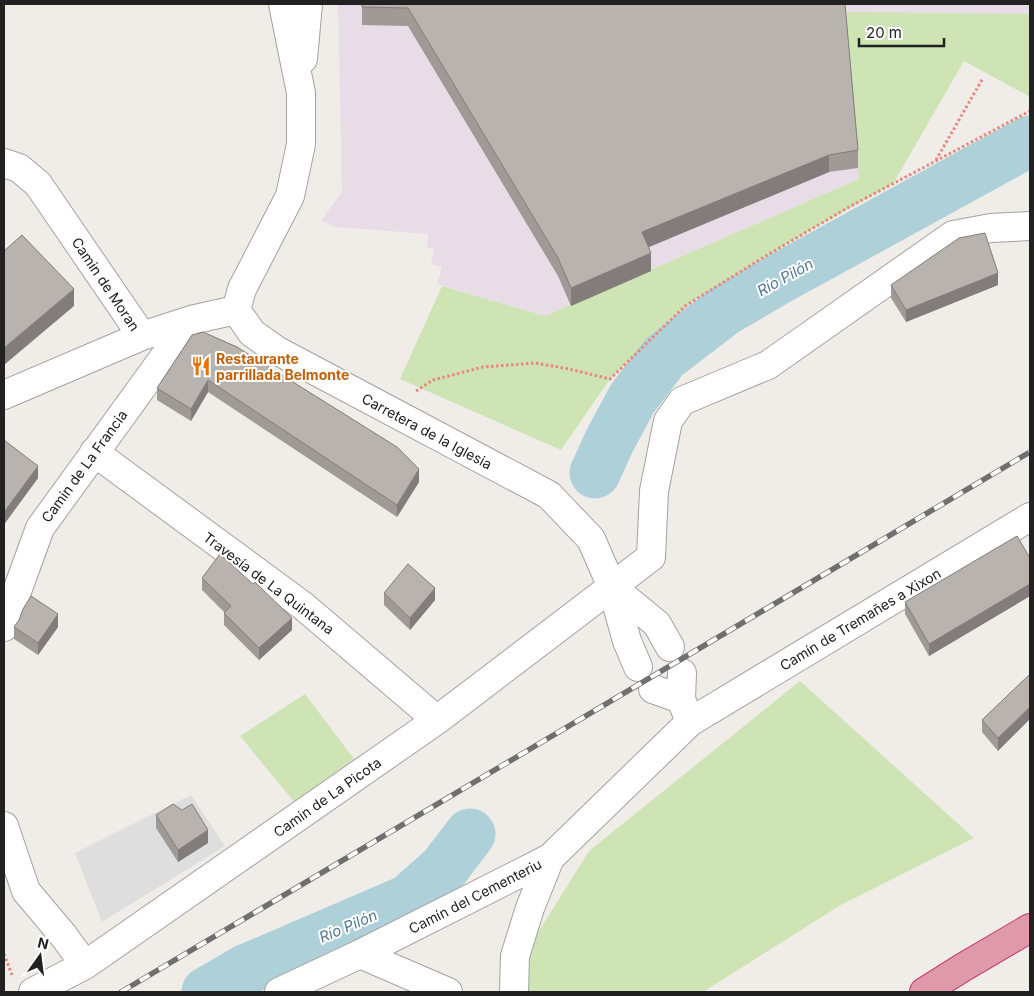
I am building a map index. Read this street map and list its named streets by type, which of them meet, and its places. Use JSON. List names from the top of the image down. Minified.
{"streets":{"street":["Camin de Moran","Carretera de la Iglesia","Camin de La Francia","Travesía de La Quintana","Camín de Tremañes a Xixon","Camin de La Picota","Camín del Cementeriu"]},"crossings":[["Camin de Moran","Carretera de la Iglesia"],["Camin de Moran","Camin de La Francia"],["Carretera de la Iglesia","Camin de La Picota"],["Camin de La Francia","Travesía de La Quintana"],["Travesía de La Quintana","Camin de La Picota"],["Camín de Tremañes a Xixon","Camín del Cementeriu"]],"water":["Río Pilón"],"places":{"restaurant":["Restaurante parrillada Belmonte"]},"scale_bar":"20 m","north":"top"}
